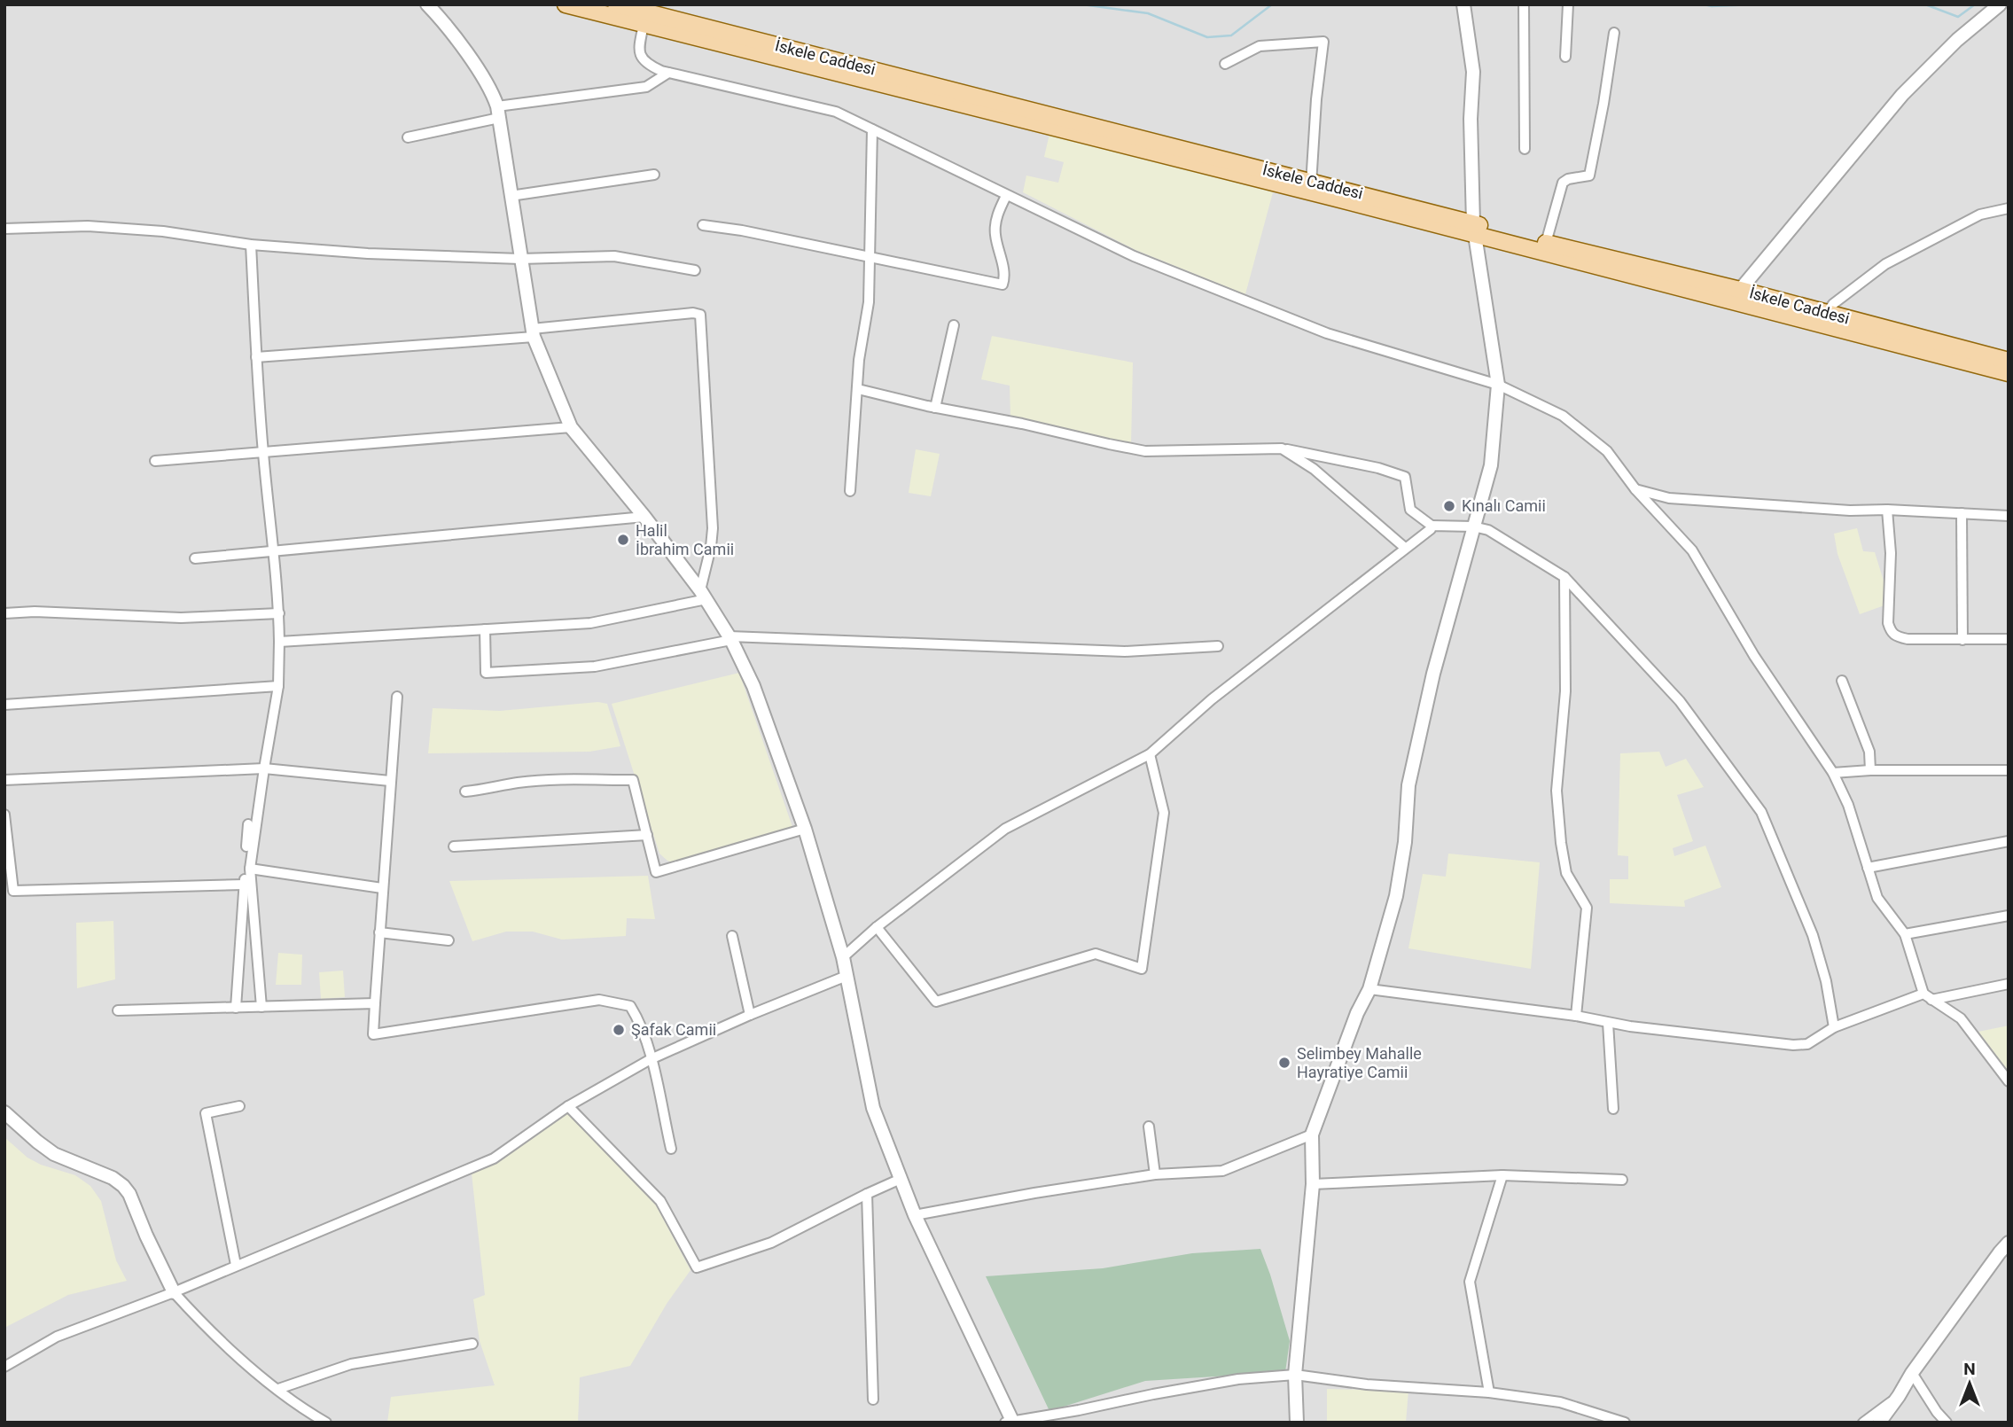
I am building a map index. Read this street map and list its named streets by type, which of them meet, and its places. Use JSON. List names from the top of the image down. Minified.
{"streets":{"main road":["İskele Caddesi"]},"places":["Kınalı Camii","Halil İbrahim Camii","Şafak Camii","Selimbey Mahalle Hayratiye Camii"],"north":"top"}
